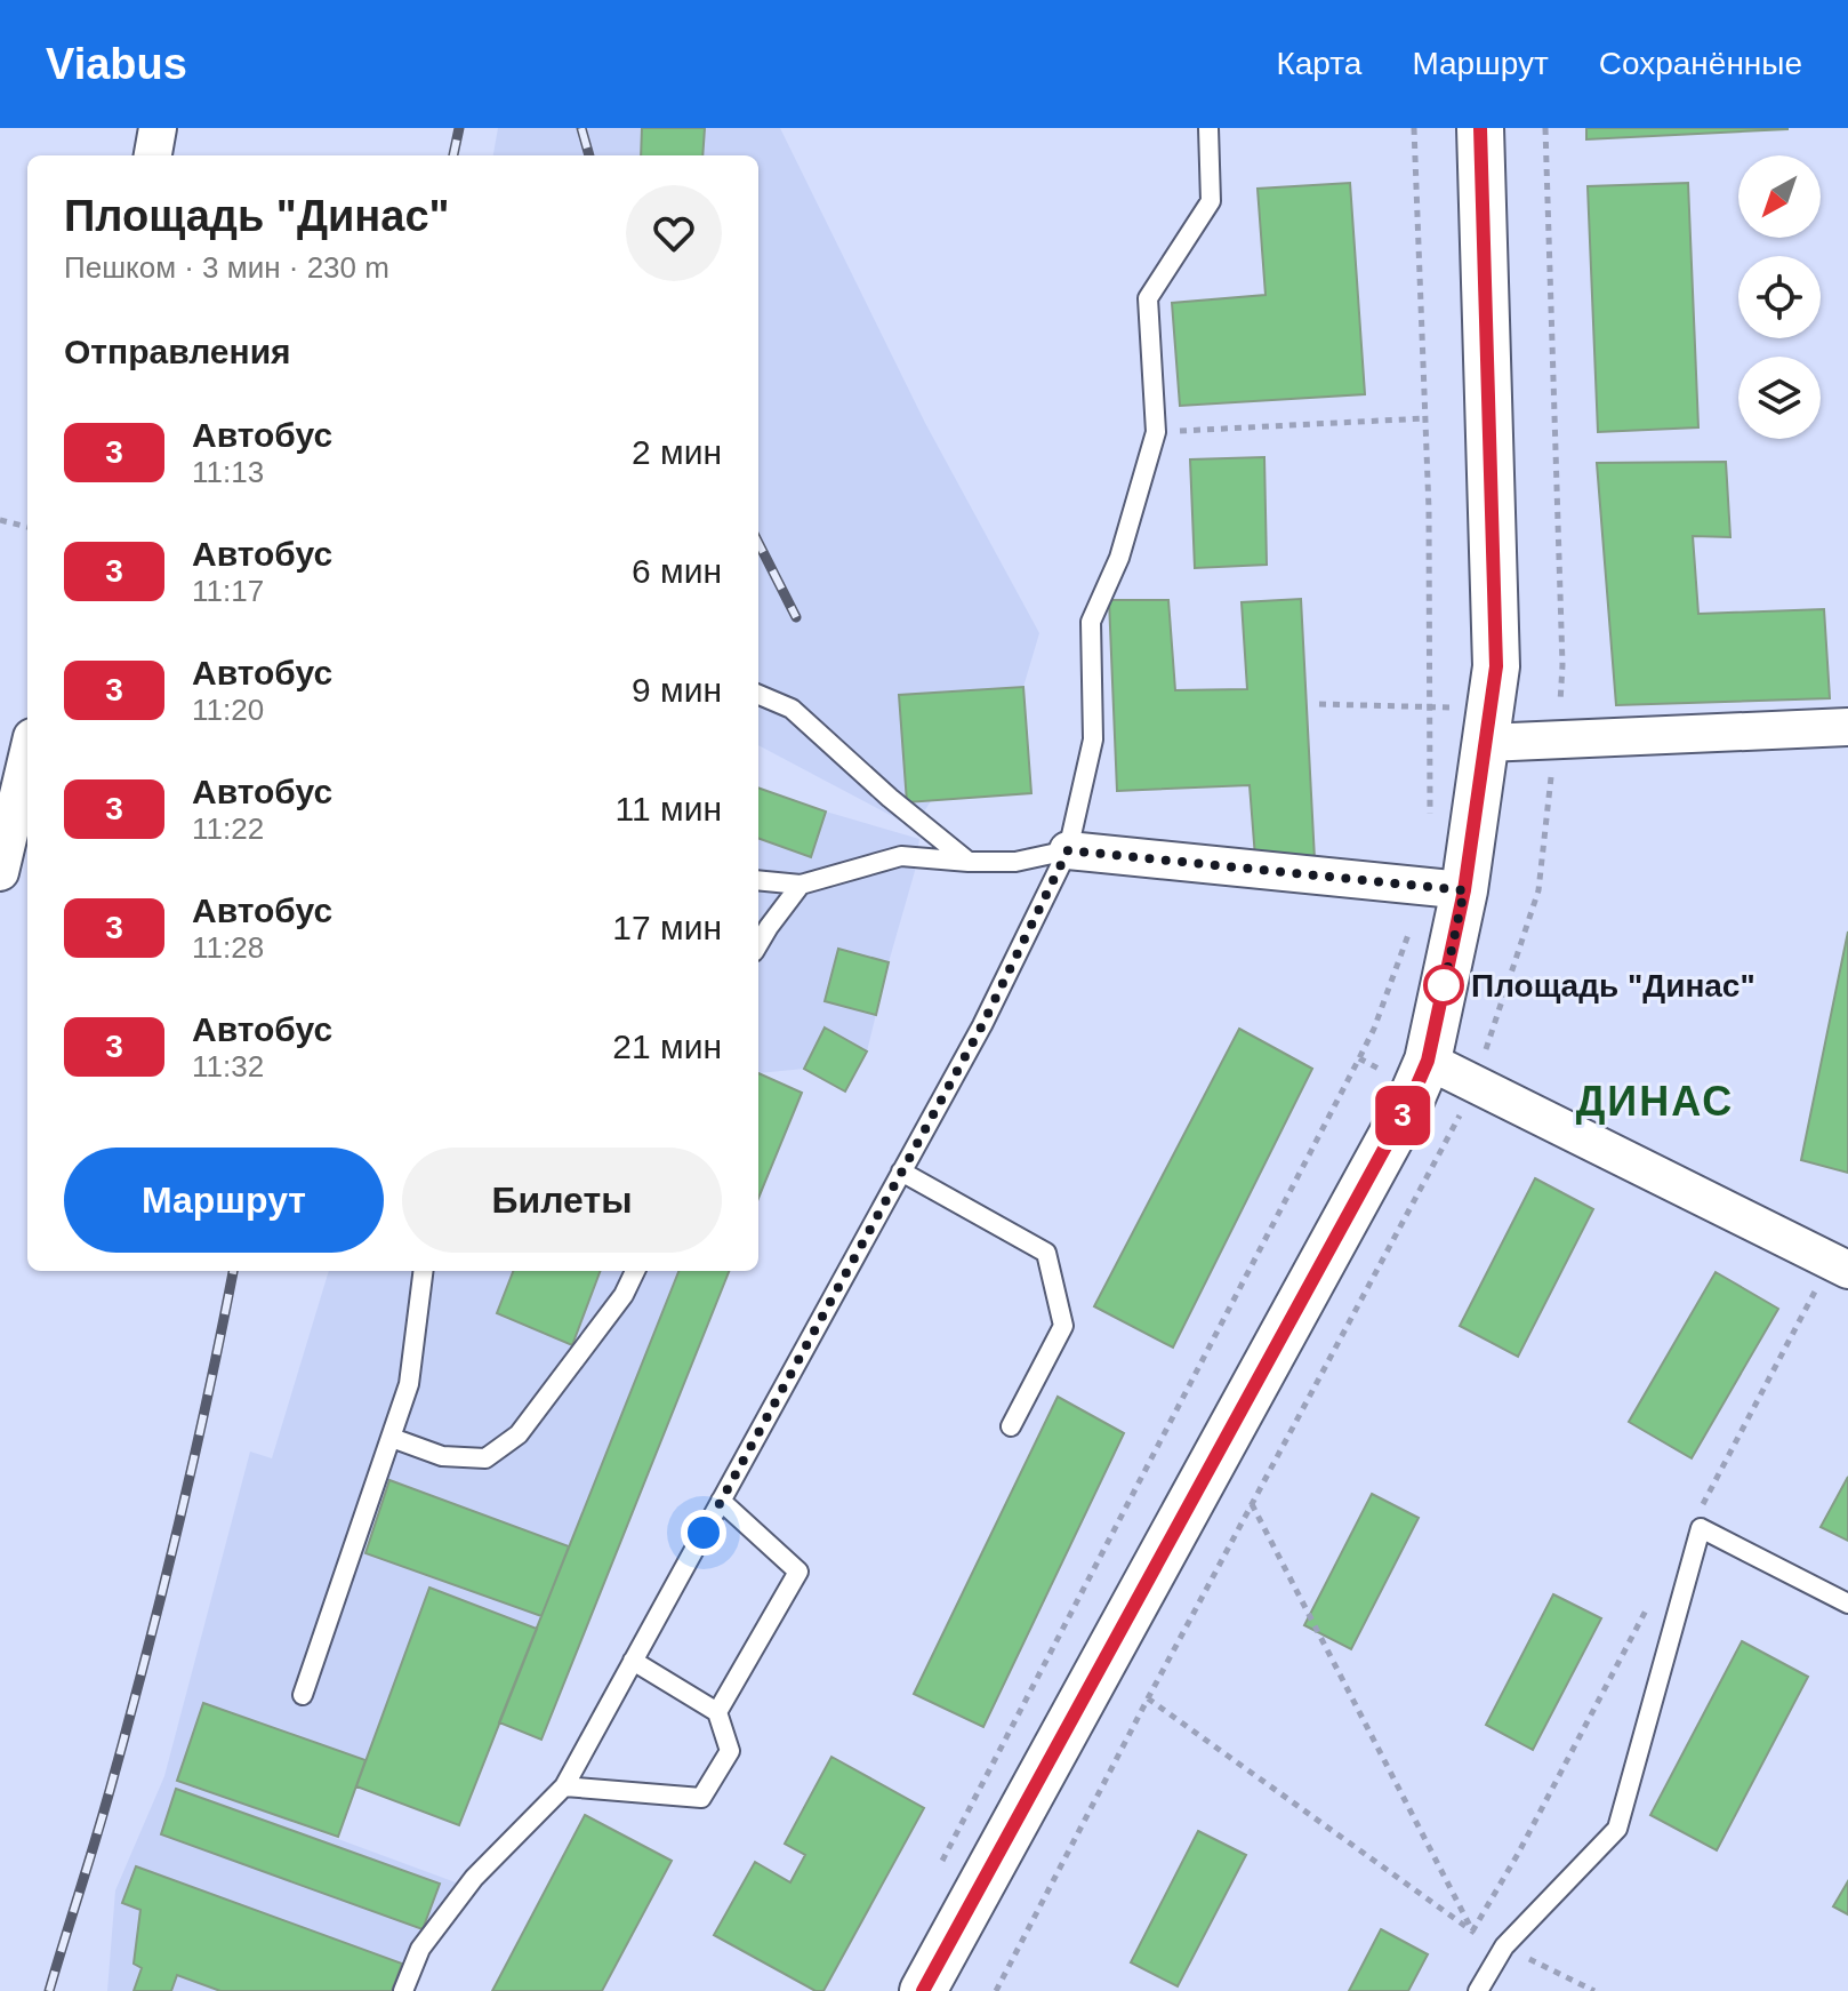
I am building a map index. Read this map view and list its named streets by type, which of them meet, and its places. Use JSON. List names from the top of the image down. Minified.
{"districts":["ДИНАС"],"places":["Площадь \"Динас\""],"lines":["bus line 3"],"north":"bottom left","page":{"header":"Viabus","nav":["Карта","Маршрут","Сохранённые"],"on_map":"3","heading":[["Площадь \"Динас\"","Пешком · 3 мин · 230 m"],"Отправления"],"list":[{"mark":"3","name":"Автобус","note":"11:13","value":"2 мин"},{"mark":"3","name":"Автобус","note":"11:17","value":"6 мин"},{"mark":"3","name":"Автобус","note":"11:20","value":"9 мин"},{"mark":"3","name":"Автобус","note":"11:22","value":"11 мин"},{"mark":"3","name":"Автобус","note":"11:28","value":"17 мин"},{"mark":"3","name":"Автобус","note":"11:32","value":"21 мин"}],"buttons":["Маршрут","Билеты"]}}
